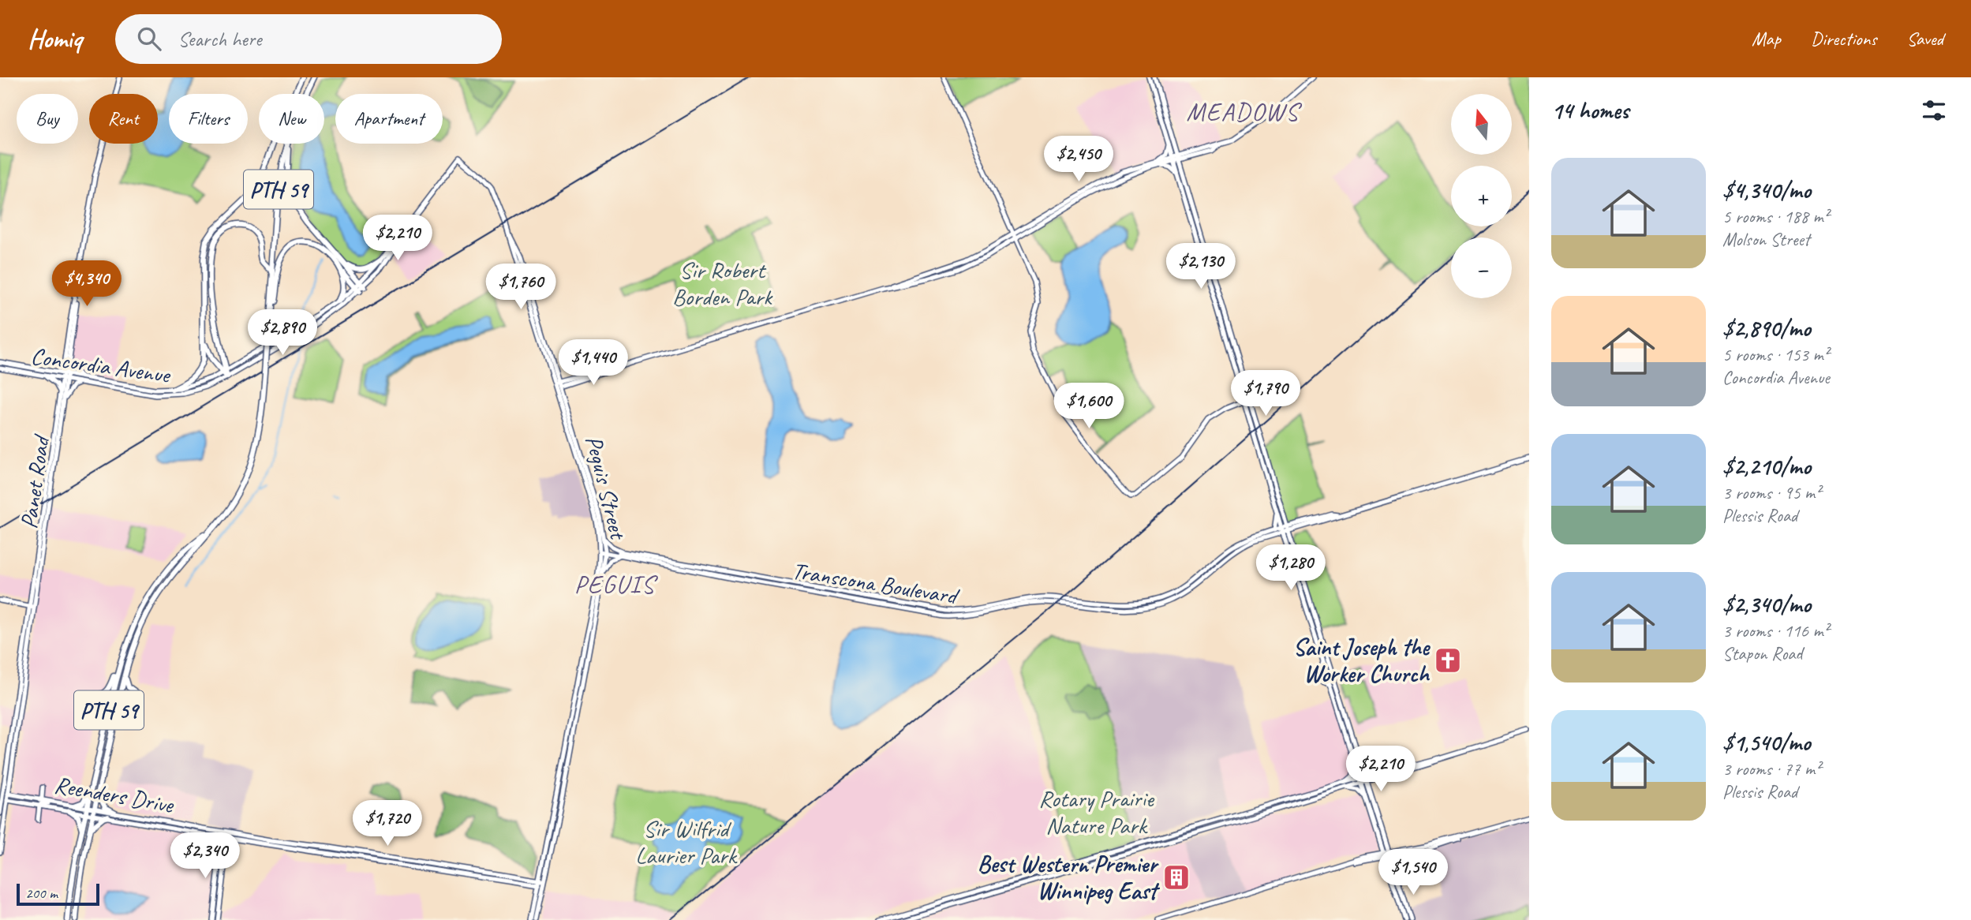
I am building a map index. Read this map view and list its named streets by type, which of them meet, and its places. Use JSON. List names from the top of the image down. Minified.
{"streets":{"main road":["PTH 59"],"street":["Concordia Avenue","Panet Road","Peguis Street","Transcona Boulevard","Reenders Drive"]},"crossings":[["PTH 59","Reenders Drive"],["Concordia Avenue","Panet Road"],["Panet Road","Reenders Drive"],["Peguis Street","Transcona Boulevard"],["Peguis Street","Reenders Drive"]],"districts":["MEADOWS","PEGUIS"],"parks":["Sir Robert Borden Park","Rotary Prairie Nature Park","Sir Wilfrid Laurier Park"],"places":{"church":["Saint Joseph the Worker Church"],"building":["Best Western Premier Winnipeg East"]},"scale_bar":"200 m","north":"top","page":{"header":"Homiq","search":"Search here","nav":["Map","Directions","Saved"],"heading":"14 homes","map_buttons":["+","−"],"chip":["Buy","Rent","Filters","New","Apartment"],"price":["$2,450","$2,210","$2,130","$4,340","$1,760","$2,890","$1,440","$1,790","$1,600","$1,280","$2,210","$1,720","$2,340","$1,540"],"list":[{"name":"$4,340/mo","note":"5 rooms · 188 m² · Molson Street"},{"name":"$2,890/mo","note":"5 rooms · 153 m² · Concordia Avenue"},{"name":"$2,210/mo","note":"3 rooms · 95 m² · Plessis Road"},{"name":"$2,340/mo","note":"3 rooms · 116 m² · Stapon Road"},{"name":"$1,540/mo","note":"3 rooms · 77 m² · Plessis Road"}],"scale":"200 m"}}
